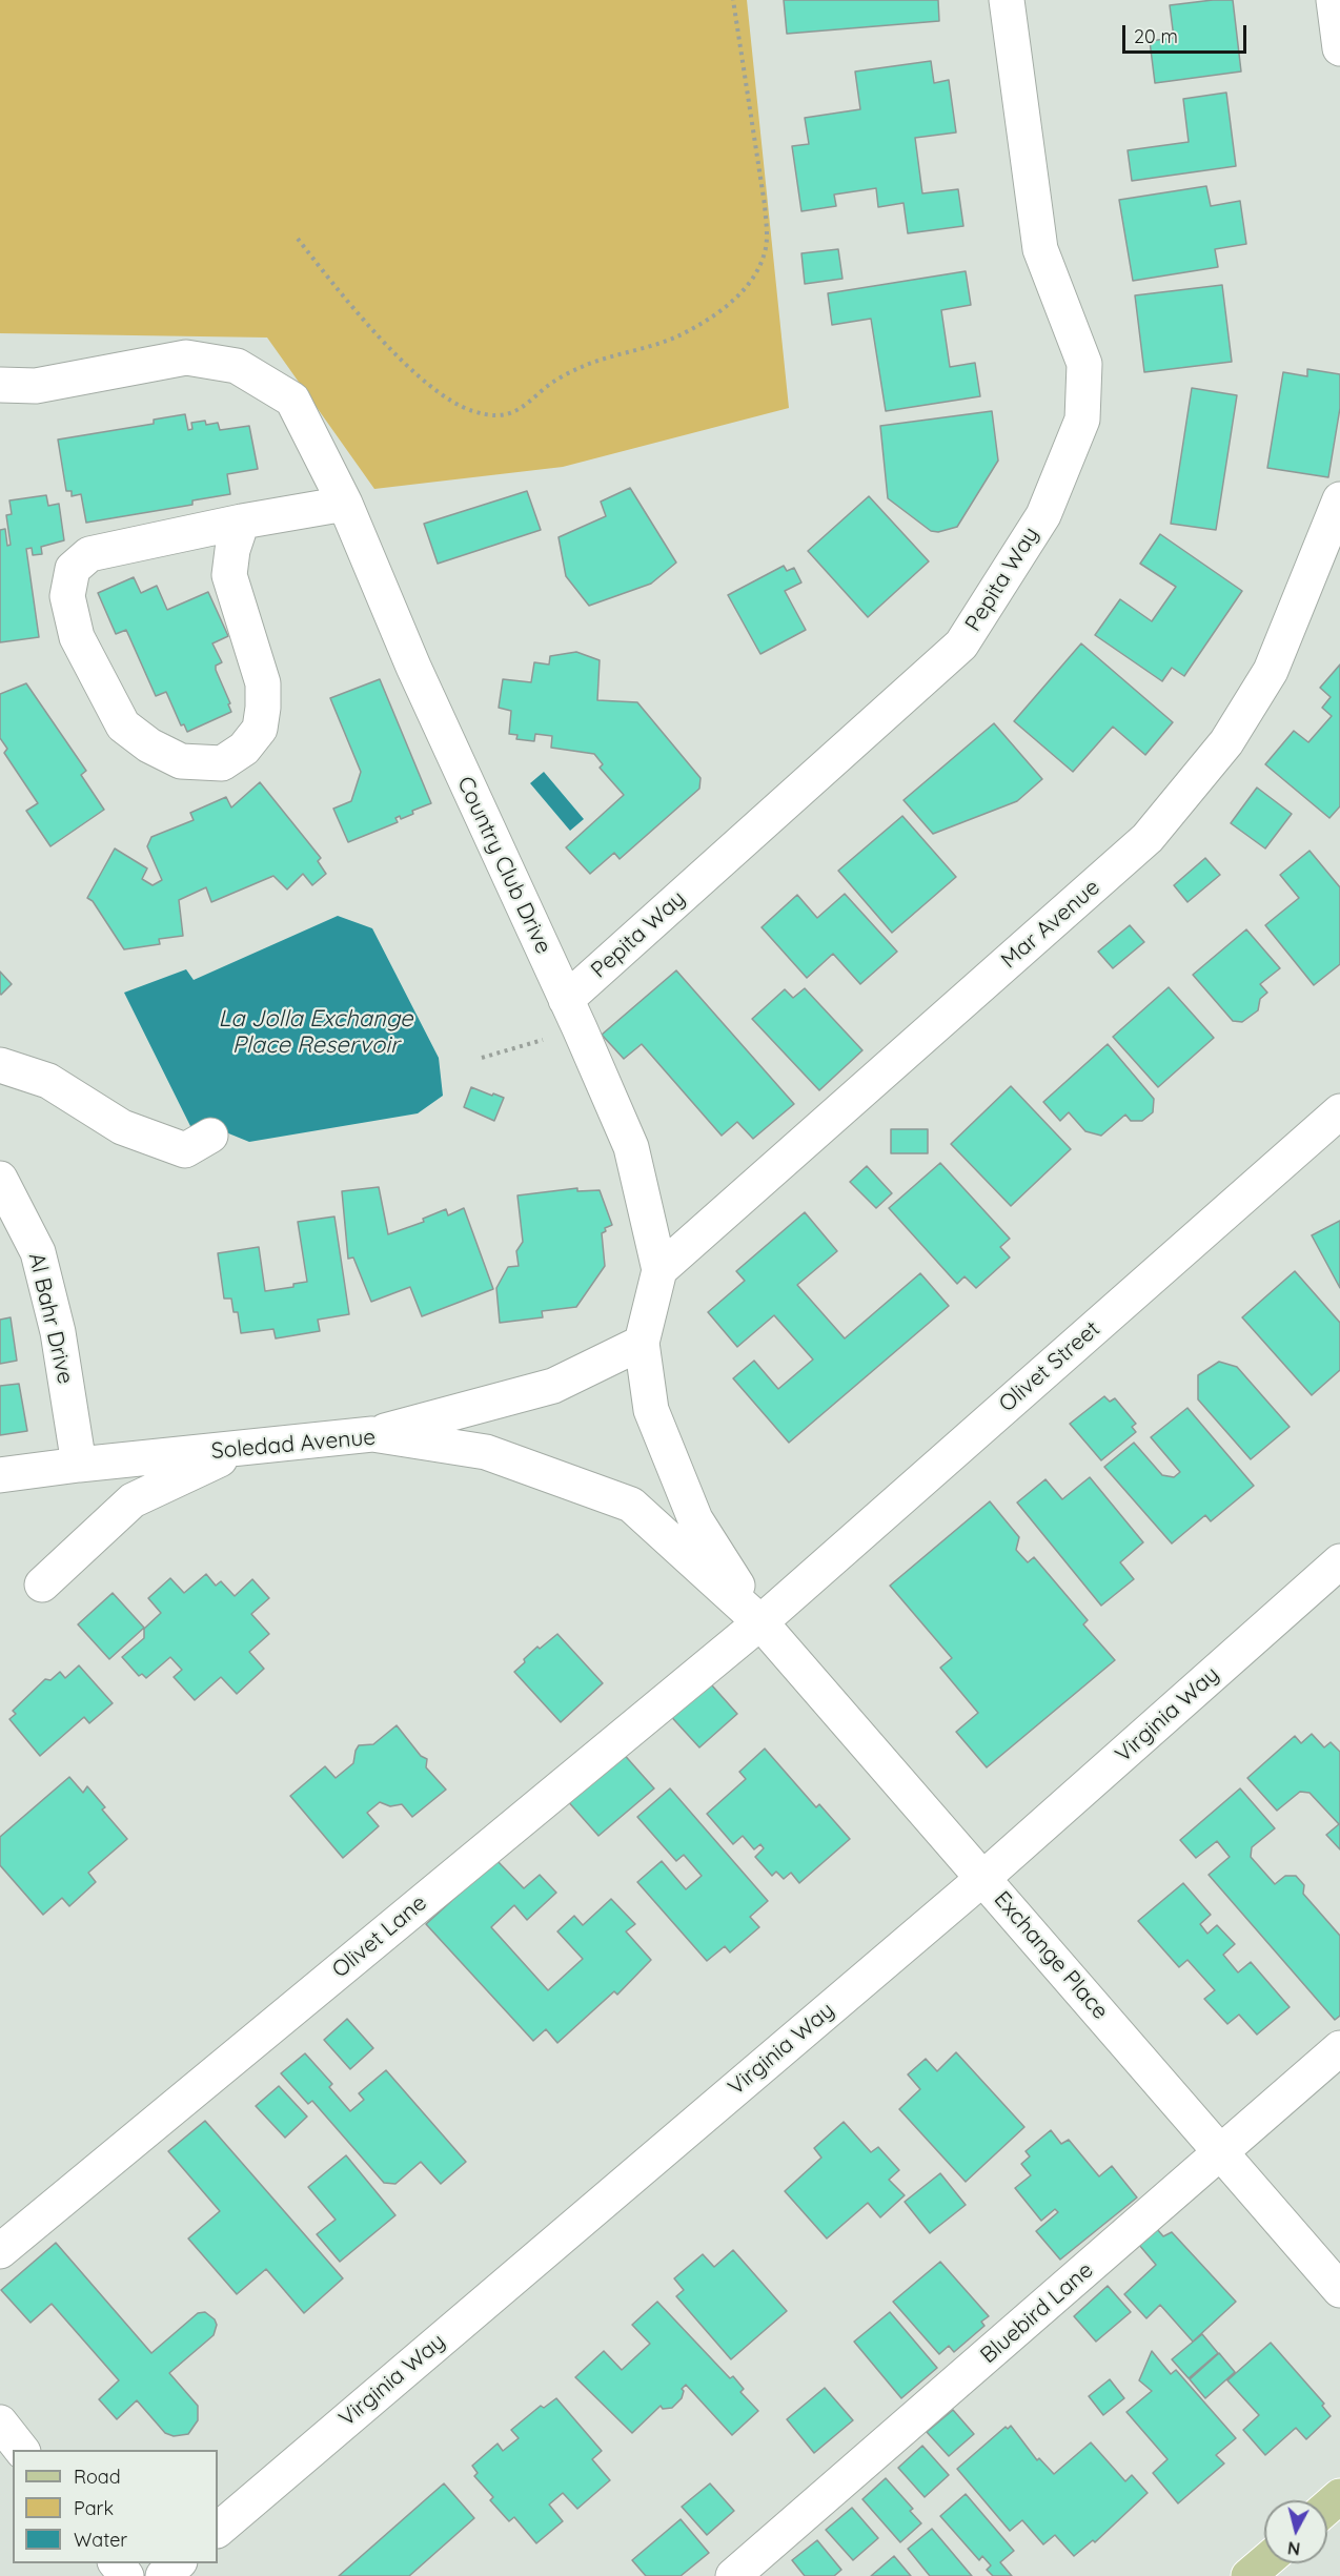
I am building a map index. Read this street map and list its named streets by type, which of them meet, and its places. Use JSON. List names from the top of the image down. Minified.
{"streets":{"street":["Pepita Way","Country Club Drive","Mar Avenue","Al Bahr Drive","Olivet Street","Soledad Avenue","Virginia Way","Olivet Lane","Exchange Place","Bluebird Lane"]},"crossings":[["Pepita Way","Country Club Drive"],["Country Club Drive","Mar Avenue"],["Country Club Drive","Olivet Street"],["Country Club Drive","Soledad Avenue"],["Country Club Drive","Olivet Lane"],["Country Club Drive","Exchange Place"],["Al Bahr Drive","Soledad Avenue"],["Olivet Street","Soledad Avenue"],["Olivet Street","Olivet Lane"],["Olivet Street","Exchange Place"],["Soledad Avenue","Olivet Lane"],["Soledad Avenue","Exchange Place"],["Virginia Way","Exchange Place"],["Olivet Lane","Exchange Place"],["Exchange Place","Bluebird Lane"]],"water":["La Jolla Exchange Place Reservoir"],"legend":["Road","Park","Water"],"scale_bar":"20 m","north":"bottom"}
